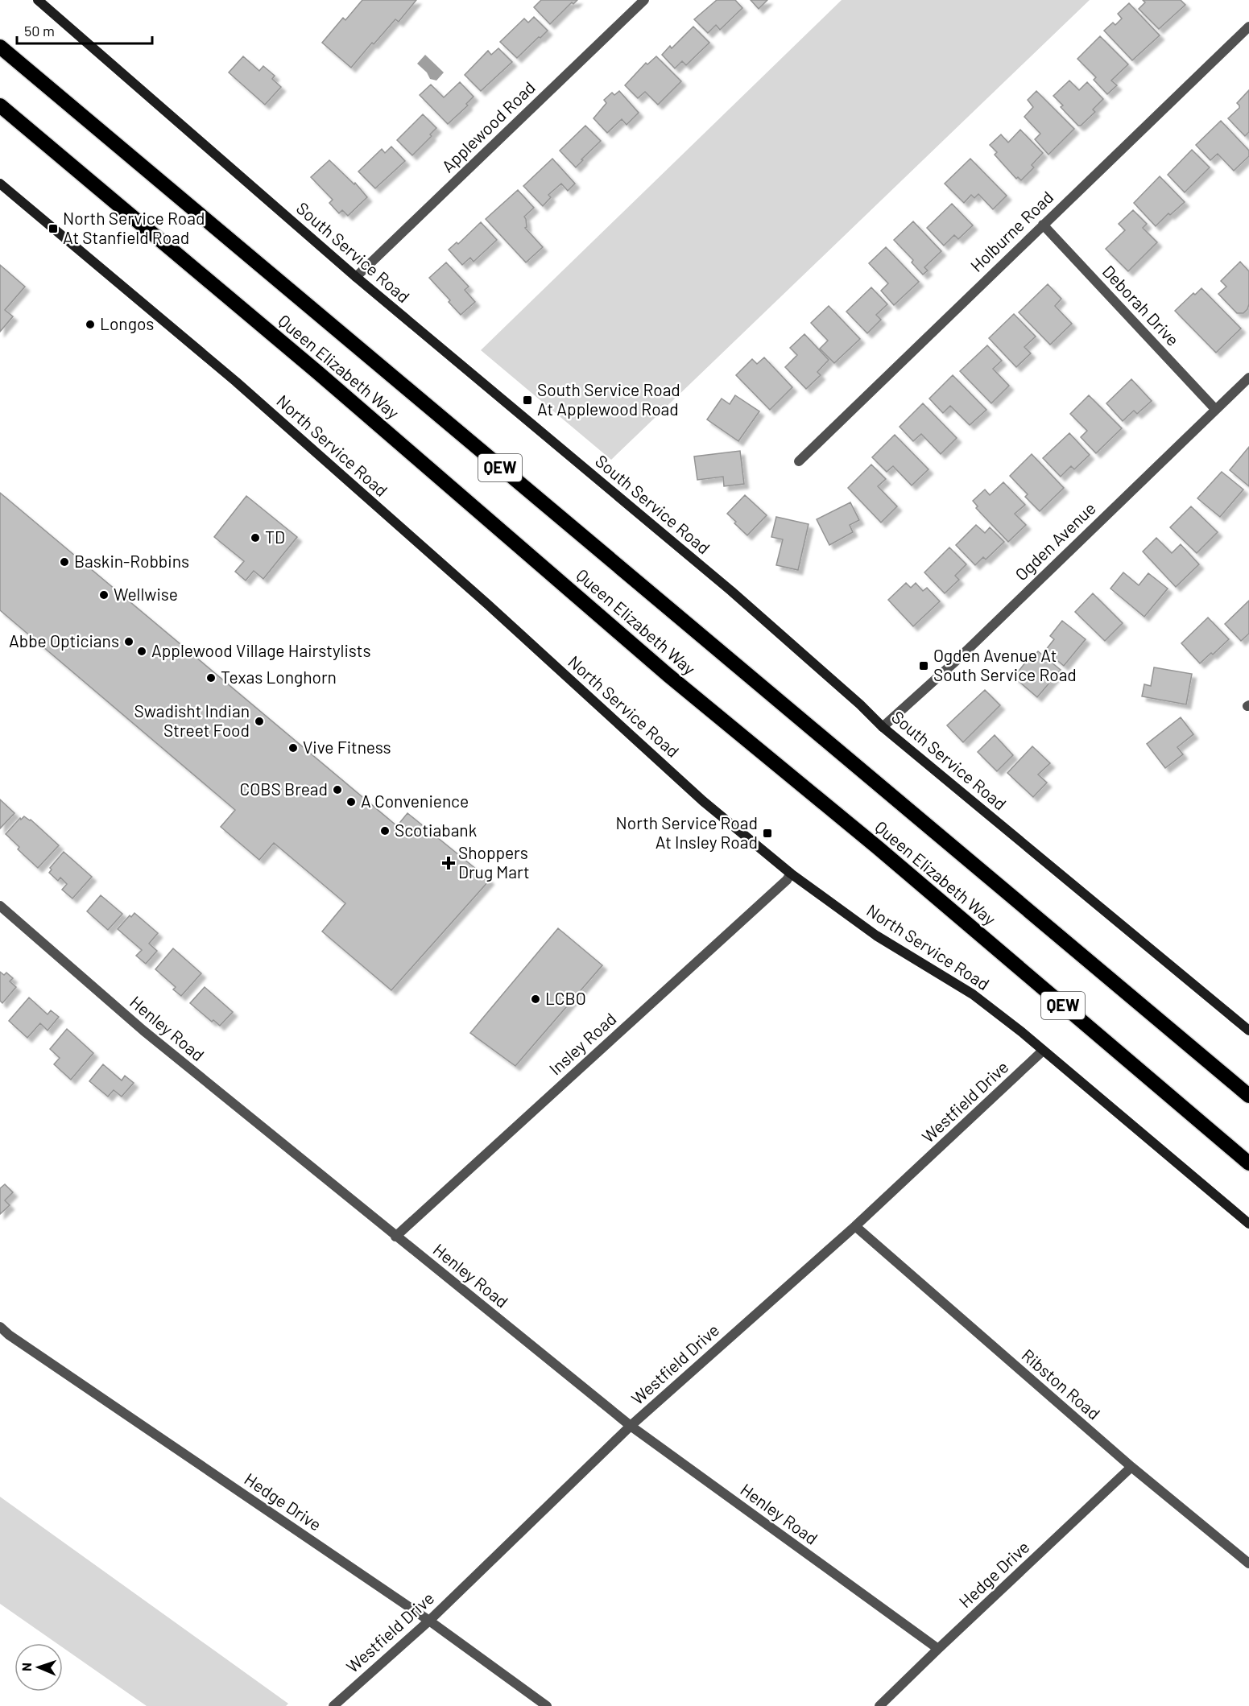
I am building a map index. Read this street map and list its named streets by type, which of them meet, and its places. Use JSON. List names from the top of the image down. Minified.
{"streets":{"highway":["Queen Elizabeth Way","QEW"],"main road":["South Service Road","North Service Road"],"street":["Applewood Road","Holburne Road","Deborah Drive","Ogden Avenue","Henley Road","Insley Road","Westfield Drive","Ribston Road","Hedge Drive"]},"crossings":[["Applewood Road","South Service Road"],["Holburne Road","Deborah Drive"],["South Service Road","Ogden Avenue"],["Deborah Drive","Ogden Avenue"],["North Service Road","Insley Road"],["North Service Road","Westfield Drive"],["Henley Road","Insley Road"],["Henley Road","Westfield Drive"],["Henley Road","Hedge Drive"],["Westfield Drive","Ribston Road"],["Westfield Drive","Hedge Drive"],["Ribston Road","Hedge Drive"]],"places":{"transit":["North Service Road At Stanfield Road","South Service Road At Applewood Road","Ogden Avenue At South Service Road","North Service Road At Insley Road"],"other":["Longos","TD","Baskin-Robbins","Wellwise","Abbe Opticians","Applewood Village Hairstylists","Texas Longhorn","Swadisht Indian Street Food","Vive Fitness","COBS Bread","A Convenience","Scotiabank","LCBO"],"health":["Shoppers Drug Mart"]},"scale_bar":"50 m","north":"left"}
